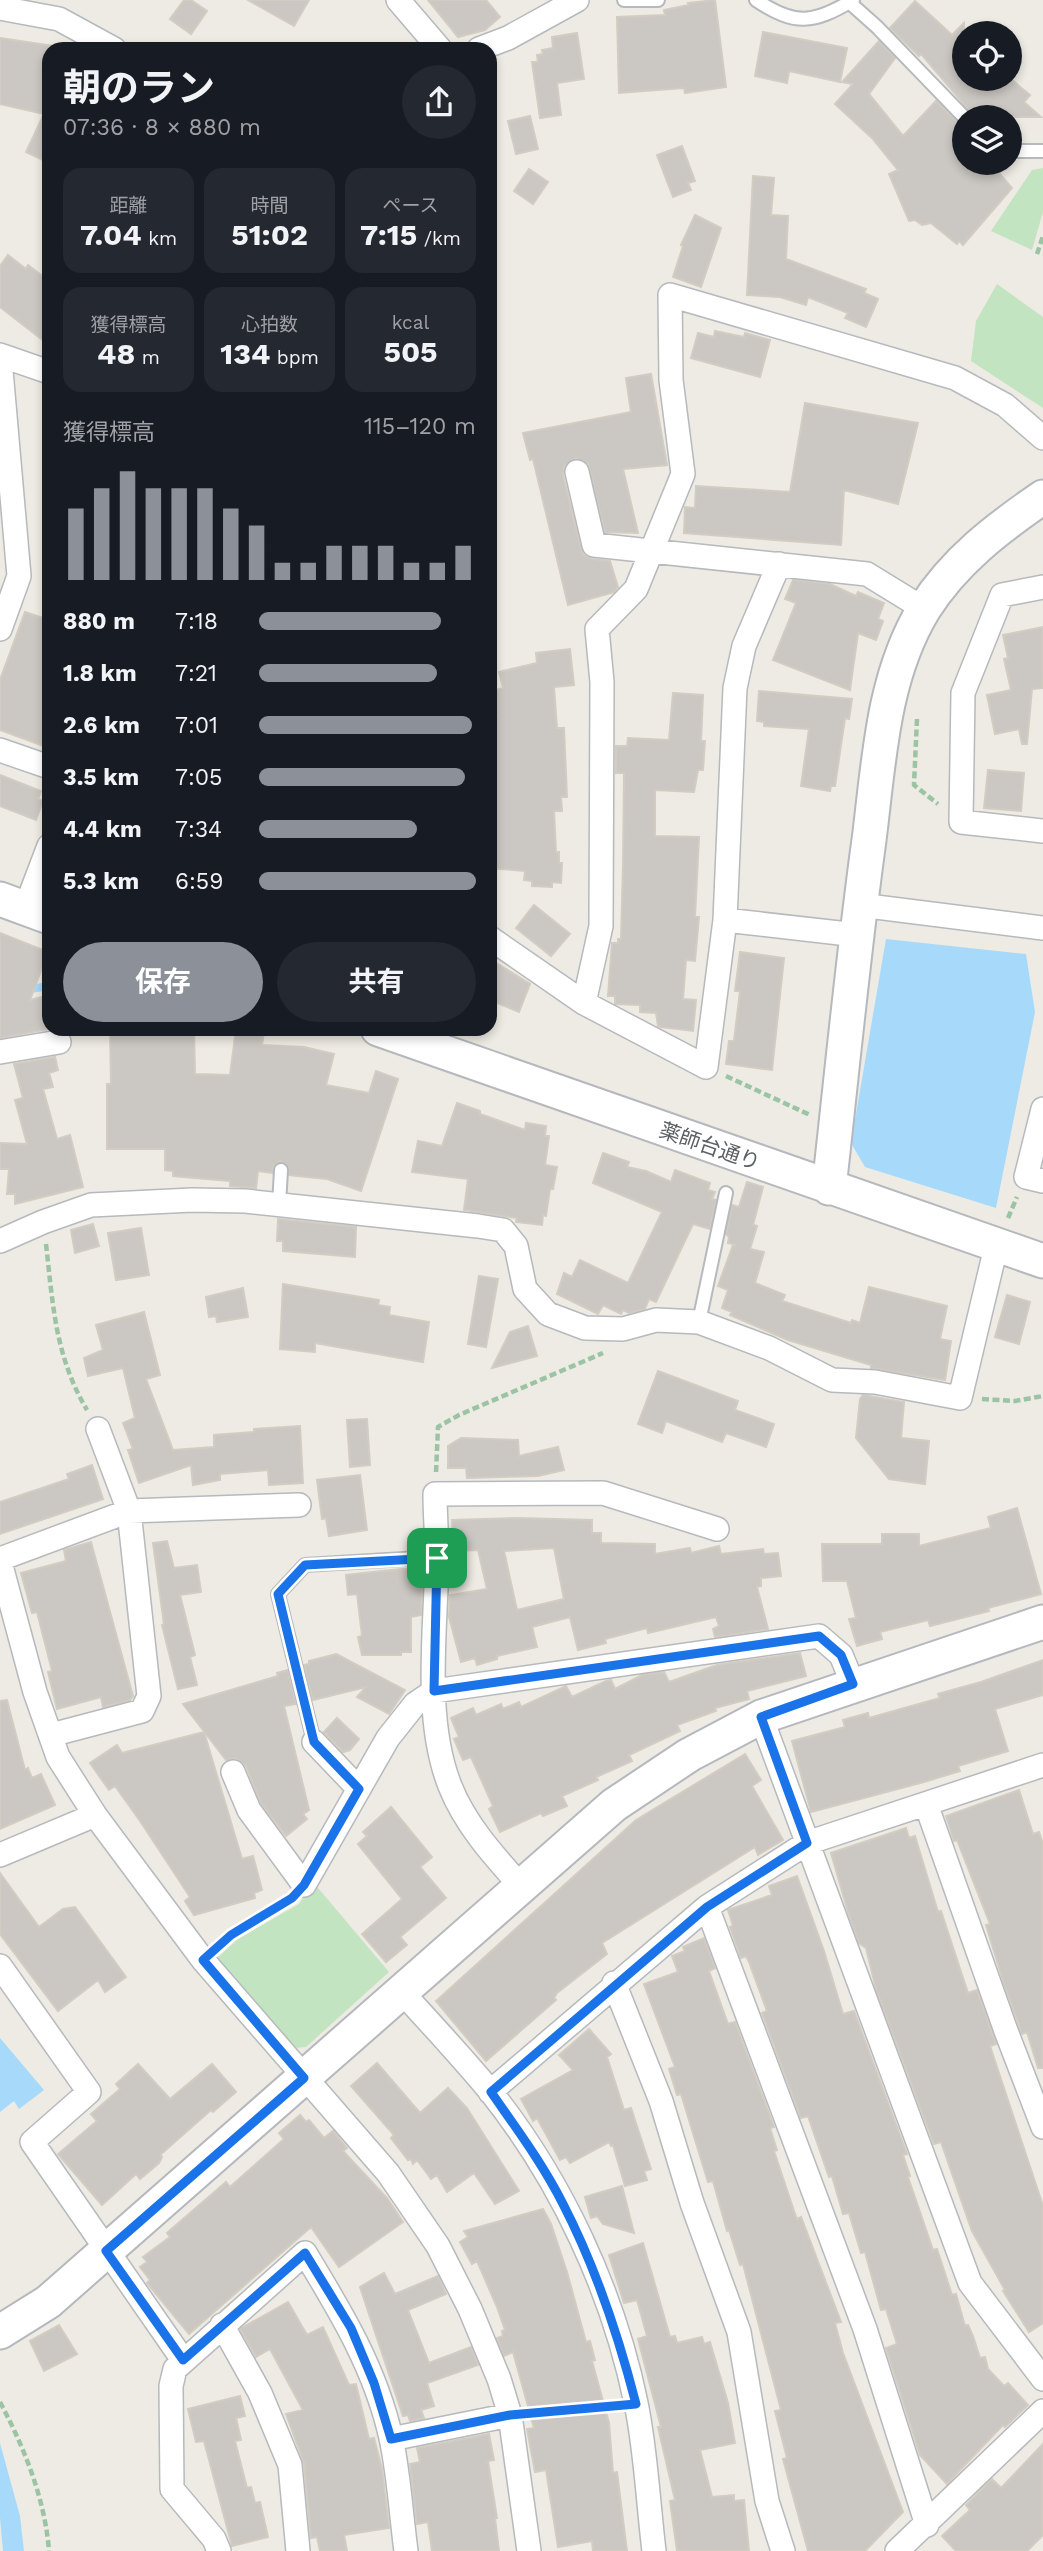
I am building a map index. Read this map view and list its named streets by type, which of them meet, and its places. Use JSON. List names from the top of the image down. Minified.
{"streets":{"street":["薬師台通り"]},"page":{"heading":["朝のラン","07:36 · 8 × 880 m"],"stats":[["距離","7.04 km"],["時間","51:02"],["ペース","7:15 /km"],["獲得標高","48 m"],["心拍数","134 bpm"],["kcal","505"]],"chart":["獲得標高","115–120 m"],"list":[{"name":"880 m","note":"7:18"},{"name":"1.8 km","note":"7:21"},{"name":"2.6 km","note":"7:01"},{"name":"3.5 km","note":"7:05"},{"name":"4.4 km","note":"7:34"},{"name":"5.3 km","note":"6:59"}],"buttons":["保存","共有"]}}
